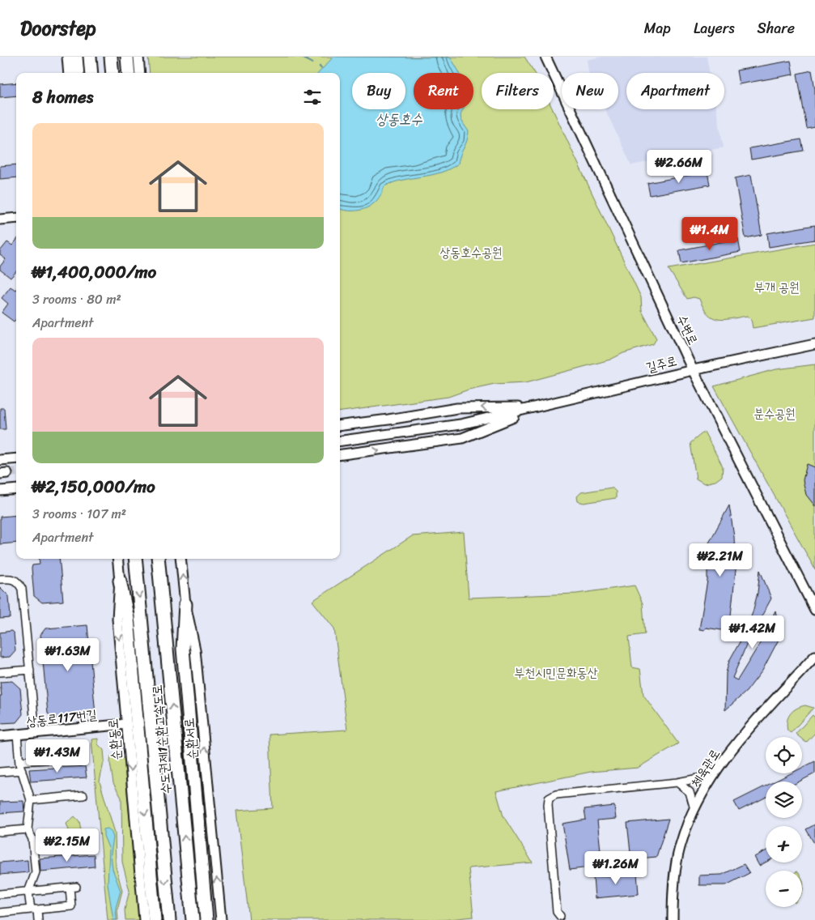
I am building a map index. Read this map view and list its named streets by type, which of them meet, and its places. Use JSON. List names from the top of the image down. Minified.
{"streets":{"highway":["수도권제1순환고속도로"],"street":["수변로","길주로","상동로117번길","순환서로","순환동로","체육관로"]},"crossings":[["수변로","길주로"],["상동로117번길","순환동로"]],"one_way":["순환서로","순환동로"],"water":["상동호수"],"parks":["상동호수공원","부개 공원","분수공원","부천시민문화동산"],"page":{"header":"Doorstep","nav":["Map","Layers","Share"],"chip":["Buy","Rent","Filters","New","Apartment"],"heading":"8 homes","list":[{"name":"₩1,400,000/mo","note":"3 rooms · 80 m² · Apartment"},{"name":"₩2,150,000/mo","note":"3 rooms · 107 m² · Apartment"}],"price":["₩2.66M","₩1.4M","₩2.21M","₩1.42M","₩1.63M","₩1.43M","₩2.15M","₩1.26M"],"map_buttons":["+","−"]}}
